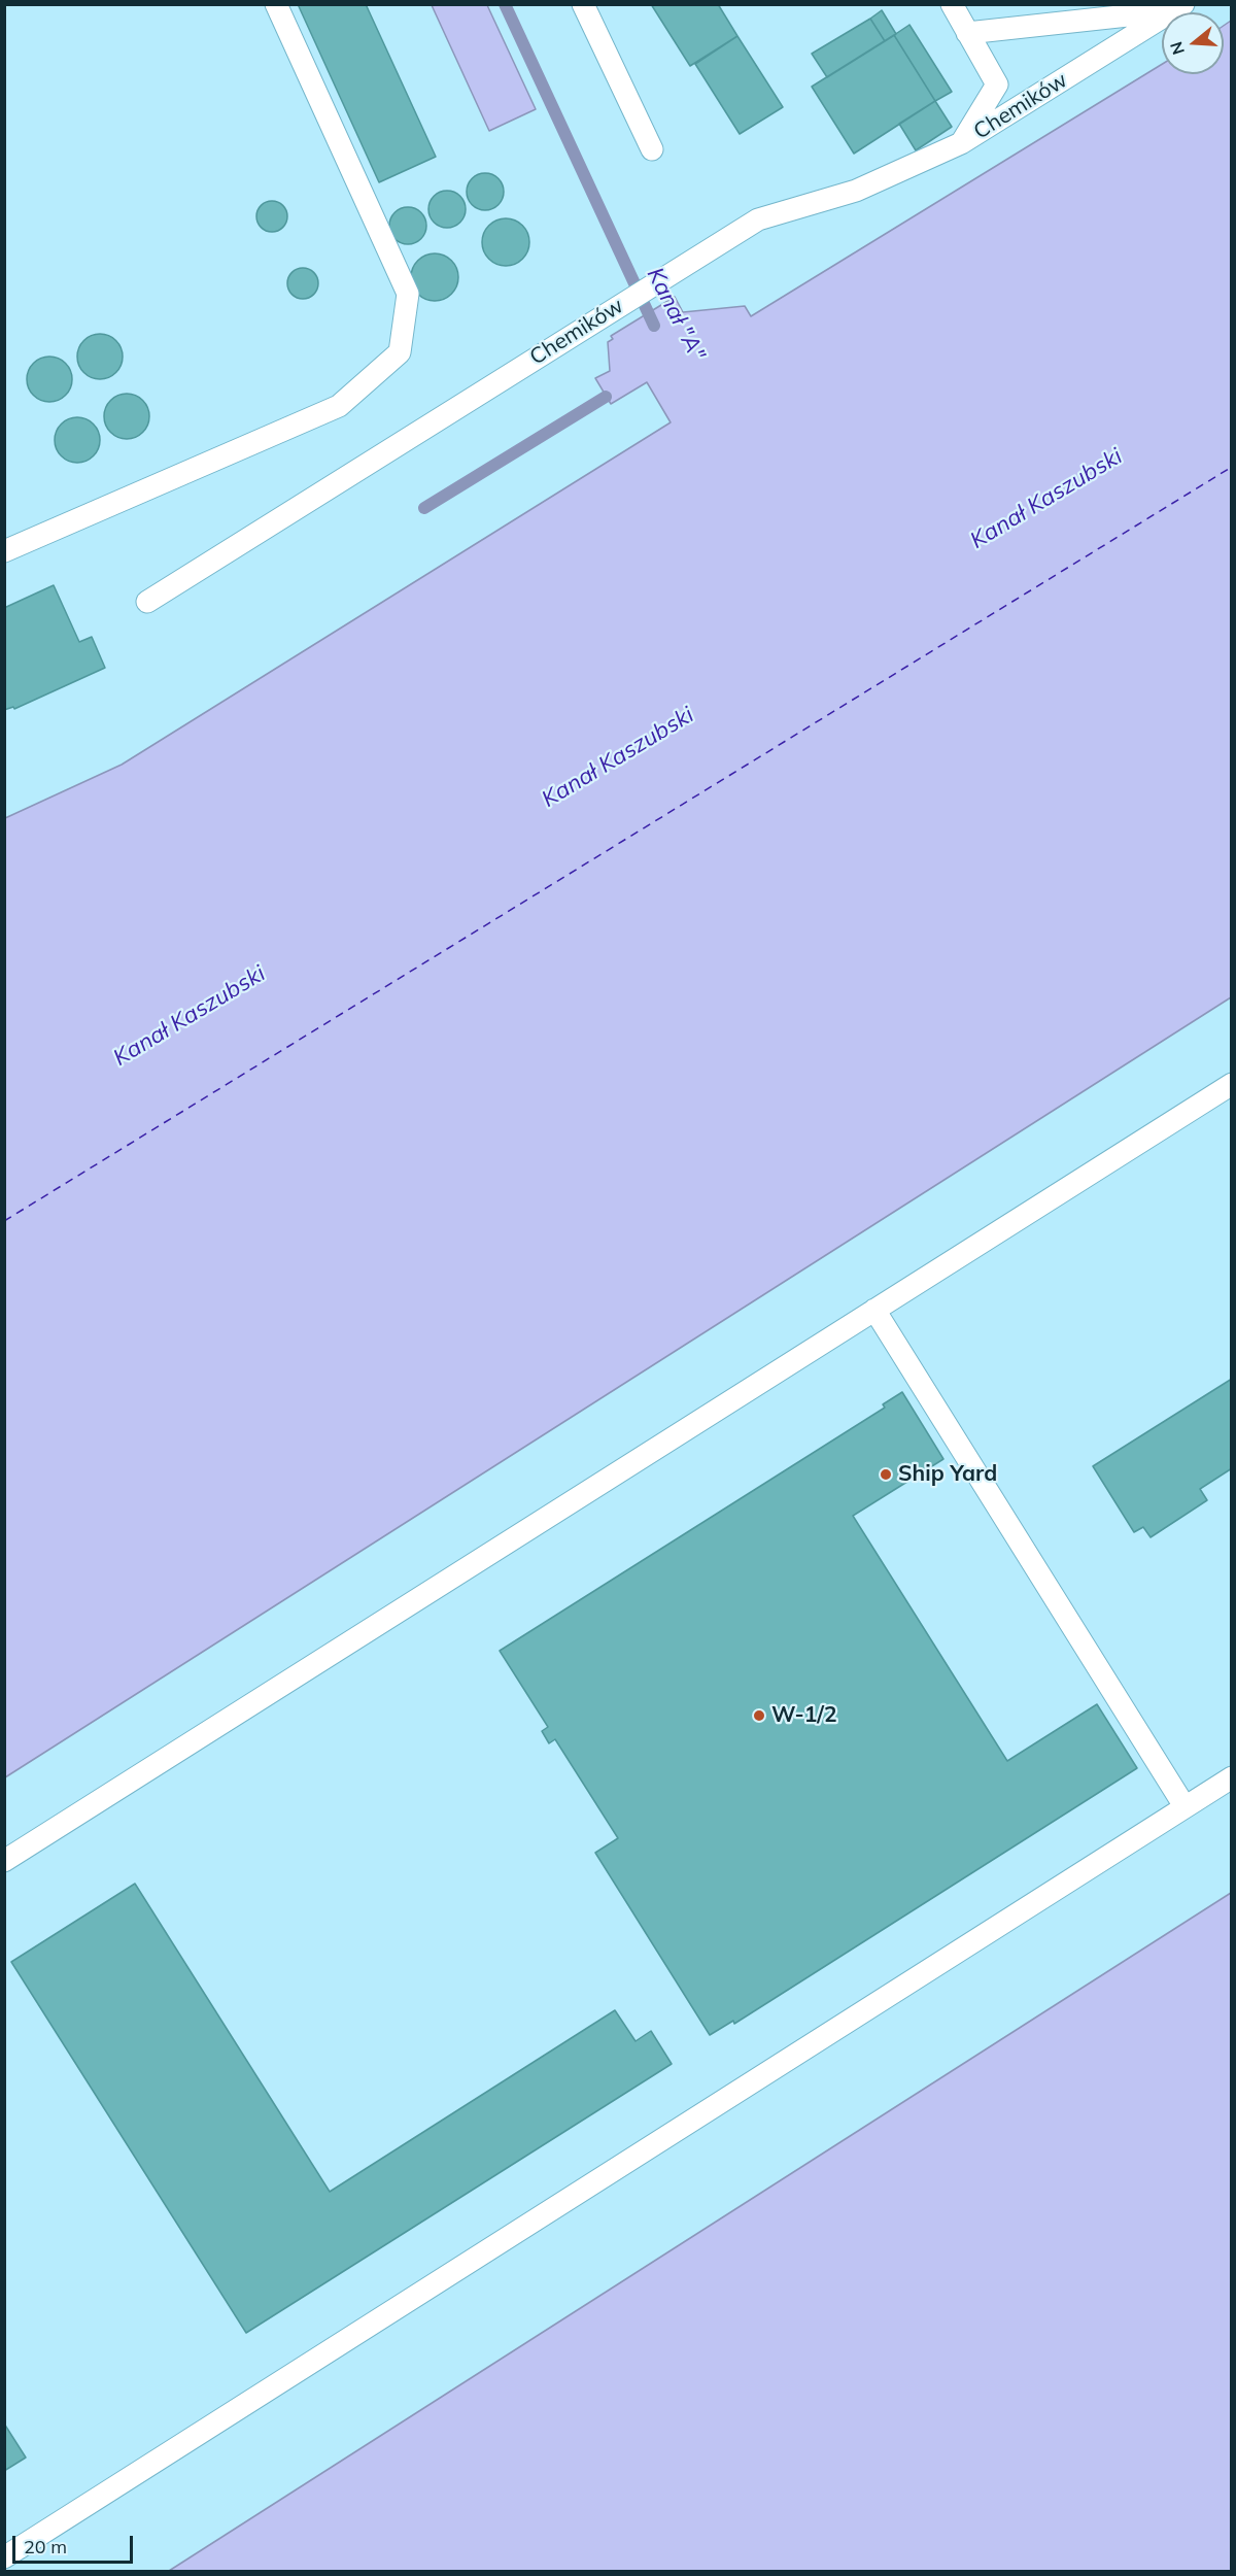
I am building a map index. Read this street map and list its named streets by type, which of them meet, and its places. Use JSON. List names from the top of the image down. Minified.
{"streets":{"lane":["Chemików"]},"water":["Kanał \"A\"","Kanał Kaszubski"],"places":["Ship Yard","W-1/2"],"scale_bar":"20 m","north":"left"}
